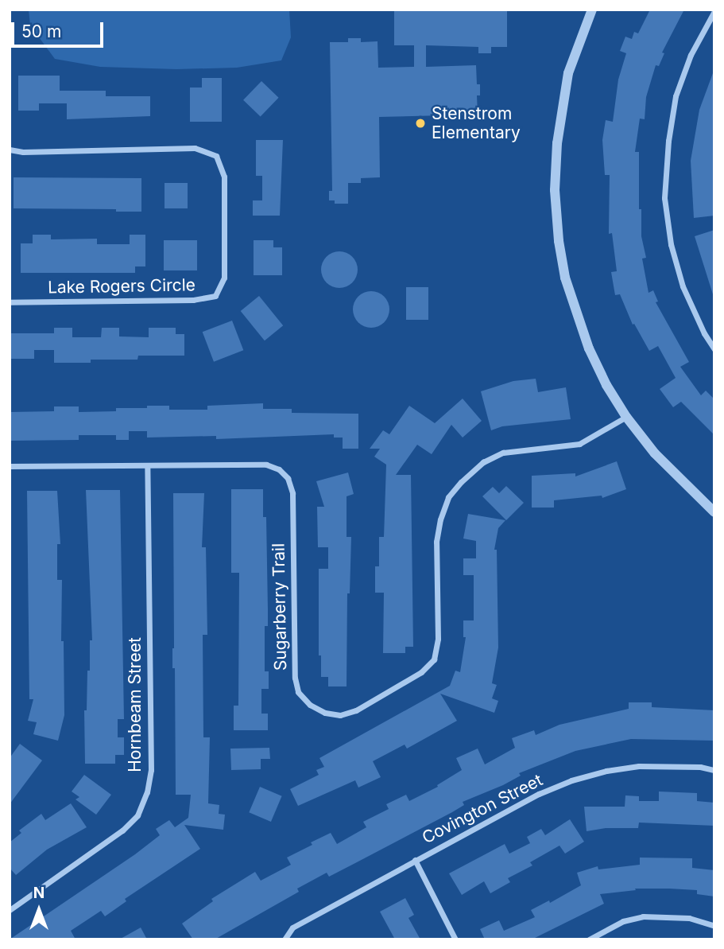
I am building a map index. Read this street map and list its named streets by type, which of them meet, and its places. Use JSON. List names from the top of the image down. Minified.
{"streets":{"street":["Lake Rogers Circle","Sugarberry Trail","Hornbeam Street","Covington Street"]},"crossings":[["Sugarberry Trail","Hornbeam Street"]],"places":["Stenstrom Elementary"],"scale_bar":"50 m","north":"top"}
